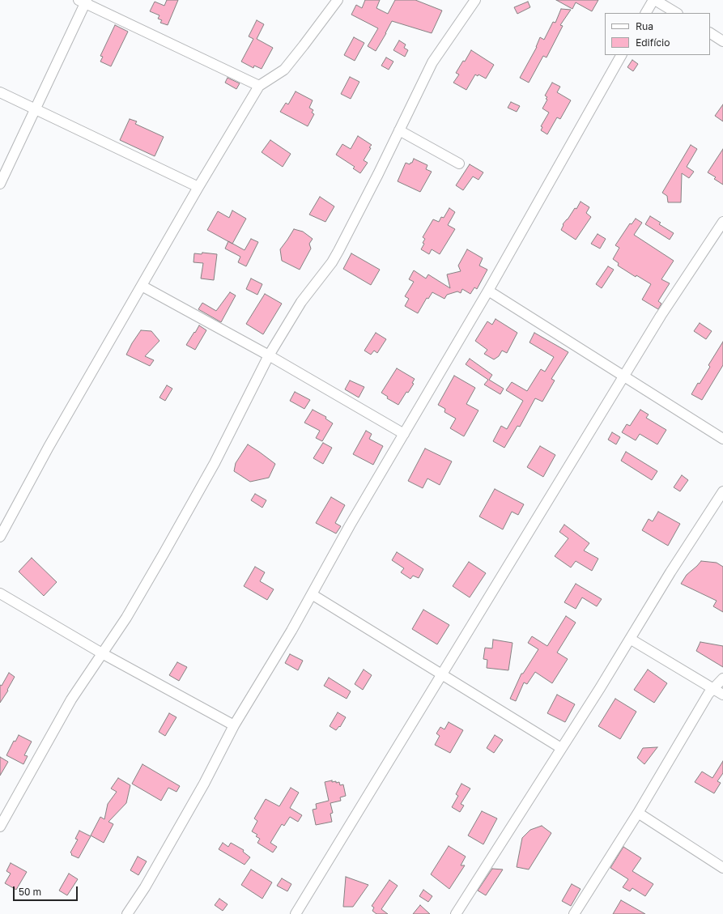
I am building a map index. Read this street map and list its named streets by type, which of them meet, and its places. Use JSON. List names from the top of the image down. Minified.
{"legend":["Rua","Edifício"],"scale_bar":"50 m"}
